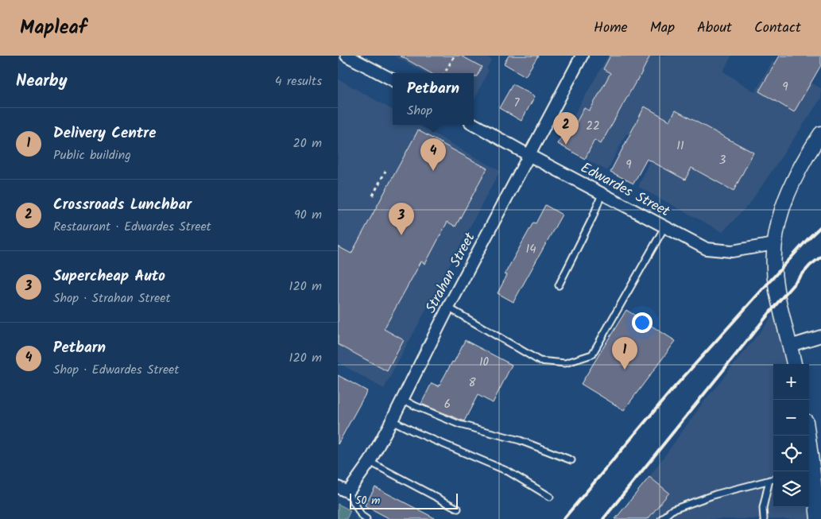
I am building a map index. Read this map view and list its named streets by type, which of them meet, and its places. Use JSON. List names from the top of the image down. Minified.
{"streets":{"street":["Edwardes Street","Strahan Street"]},"crossings":[["Edwardes Street","Strahan Street"]],"house_numbers":["9","7","22","11","3","9","14","10","8","6"],"scale_bar":"50 m","page":{"header":"Mapleaf","nav":["Home","Map","About","Contact"],"heading":["Nearby","4 results"],"popup":["Petbarn","Shop"],"list":[{"mark":"1","name":"Delivery Centre","note":"Public building","value":"20 m"},{"mark":"2","name":"Crossroads Lunchbar","note":"Restaurant · Edwardes Street","value":"90 m"},{"mark":"3","name":"Supercheap Auto","note":"Shop · Strahan Street","value":"120 m"},{"mark":"4","name":"Petbarn","note":"Shop · Edwardes Street","value":"120 m"}],"pins":["2","4","3","1"],"map_buttons":["+","−"],"scale":"50 m"}}
